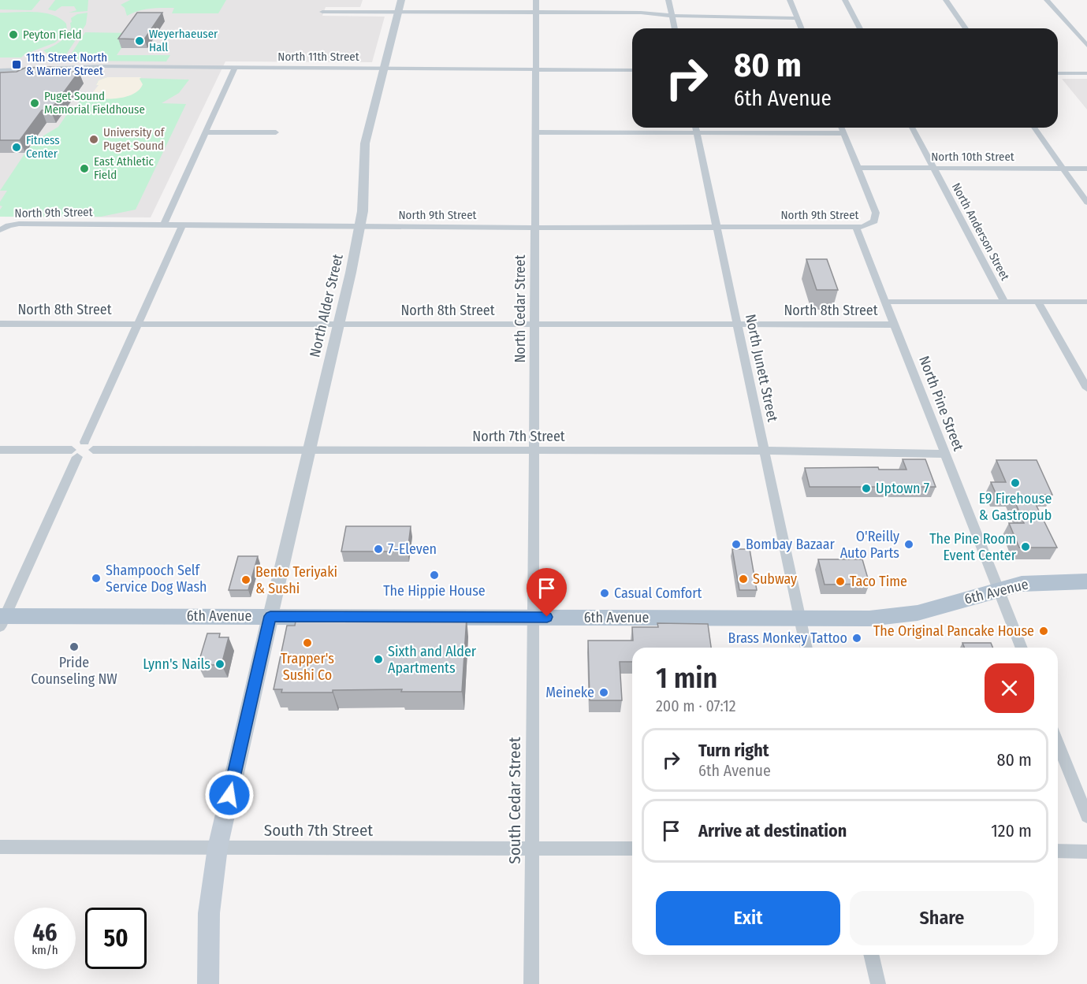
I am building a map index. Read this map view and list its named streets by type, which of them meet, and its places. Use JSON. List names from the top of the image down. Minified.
{"streets":{"main road":["6th Avenue"],"street":["North 11th Street","North 10th Street","North 9th Street","North Anderson Street","North Alder Street","North Cedar Street","North 8th Street","North Junett Street","North Pine Street","North 7th Street","South Cedar Street","South 7th Street"]},"crossings":[["North 11th Street","North Alder Street"],["North 11th Street","North Cedar Street"],["North 10th Street","North 9th Street"],["North 10th Street","North Anderson Street"],["North 9th Street","North Alder Street"],["North 9th Street","North Cedar Street"],["North 9th Street","North Junett Street"],["North 9th Street","North Pine Street"],["North Anderson Street","North 8th Street"],["North Alder Street","North 8th Street"],["North Alder Street","North 7th Street"],["North Alder Street","6th Avenue"],["North Cedar Street","North 8th Street"],["North Cedar Street","North 7th Street"],["North Cedar Street","6th Avenue"],["North Cedar Street","South Cedar Street"],["North 8th Street","North Junett Street"],["North 8th Street","North Pine Street"],["North Junett Street","North 7th Street"],["North Junett Street","6th Avenue"],["North Pine Street","North 7th Street"],["North Pine Street","6th Avenue"],["6th Avenue","South Cedar Street"],["South Cedar Street","South 7th Street"]],"places":{"other":["Peyton Field","Weyerhaeuser Hall","Puget Sound Memorial Fieldhouse","University of Puget Sound","Fitness Center","East Athletic Field","E9 Firehouse & Gastropub","Uptown 7","Bombay Bazaar","O'Reilly Auto Parts","The Pine Room Event Center","7-Eleven","The Hippie House","Shampooch Self Service Dog Wash","Subway","Bento Teriyaki & Sushi","Taco Time","Casual Comfort","The Original Pancake House","Brass Monkey Tattoo","Trapper's Sushi Co","Pride Counseling NW","Sixth and Alder Apartments","Lynn's Nails","Meineke"],"transit":["11th Street North & Warner Street"]},"page":{"turn":["80 m","6th Avenue"],"heading":["1 min","200 m · 07:12"],"list":[{"name":"Turn right","note":"6th Avenue","value":"80 m"},{"name":"Arrive at destination","value":"120 m"}],"buttons":["Exit","Share"],"speed":"46 km/h","limit":"50"}}
